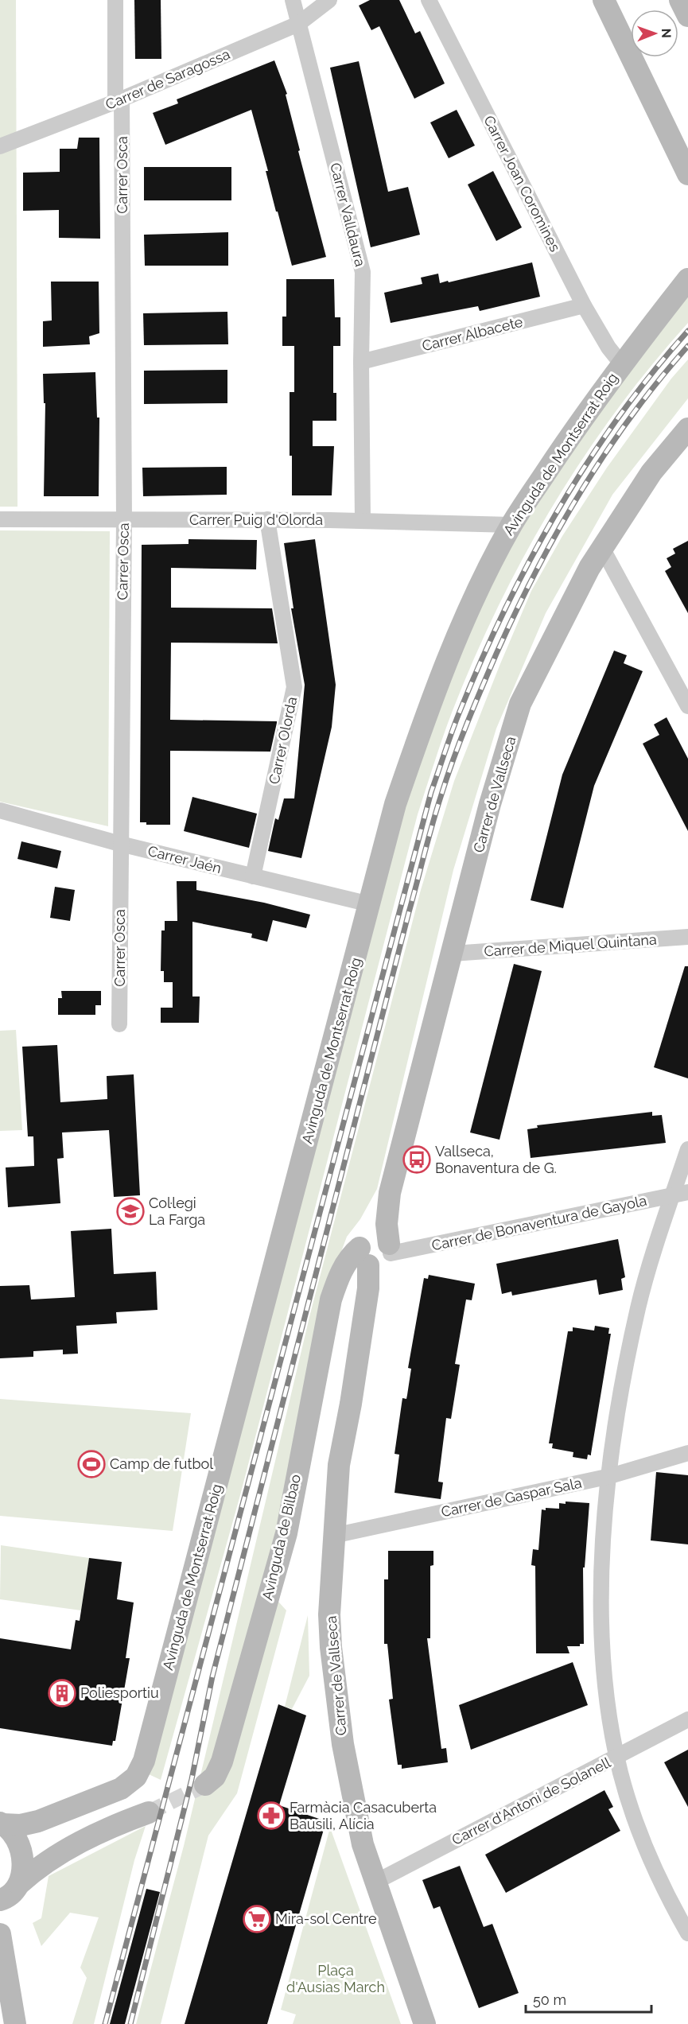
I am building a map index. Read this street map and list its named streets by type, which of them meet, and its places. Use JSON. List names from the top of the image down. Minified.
{"streets":{"street":["Carrer de Saragossa","Carrer Osca","Carrer Joan Coromines","Carrer Valldaura","Carrer Albacete","Avinguda de Montserrat Roig","Carrer Puig d'Olorda","Carrer Olorda","Carrer de Vallseca","Carrer Jaén","Carrer de Miquel Quintana","Carrer de Bonaventura de Gayola","Carrer de Gaspar Sala","Avinguda de Bilbao","Carrer d'Antoni de Solanell"]},"crossings":[["Carrer de Saragossa","Carrer Osca"],["Carrer de Saragossa","Carrer Valldaura"],["Carrer Osca","Carrer Puig d'Olorda"],["Carrer Osca","Carrer Jaén"],["Carrer Joan Coromines","Carrer Albacete"],["Carrer Joan Coromines","Avinguda de Montserrat Roig"],["Carrer Valldaura","Carrer Albacete"],["Carrer Valldaura","Carrer Puig d'Olorda"],["Avinguda de Montserrat Roig","Carrer Puig d'Olorda"],["Avinguda de Montserrat Roig","Carrer Jaén"],["Carrer Puig d'Olorda","Carrer Olorda"],["Carrer Olorda","Carrer Jaén"],["Carrer de Vallseca","Carrer de Miquel Quintana"],["Carrer de Vallseca","Carrer de Bonaventura de Gayola"],["Carrer de Vallseca","Carrer de Gaspar Sala"],["Carrer de Vallseca","Avinguda de Bilbao"],["Carrer de Vallseca","Carrer d'Antoni de Solanell"],["Carrer de Bonaventura de Gayola","Avinguda de Bilbao"]],"parks":["Plaça d'Ausias March"],"places":{"bus stop":["Vallseca, Bonaventura de G."],"school or university":["Col·legi La Farga"],"sports":["Camp de futbol"],"building":["Poliesportiu"],"pharmacy":["Farmàcia Casacuberta Bausili, Alícia"],"supermarket":["Mira-sol Centre"]},"scale_bar":"50 m","north":"right"}
